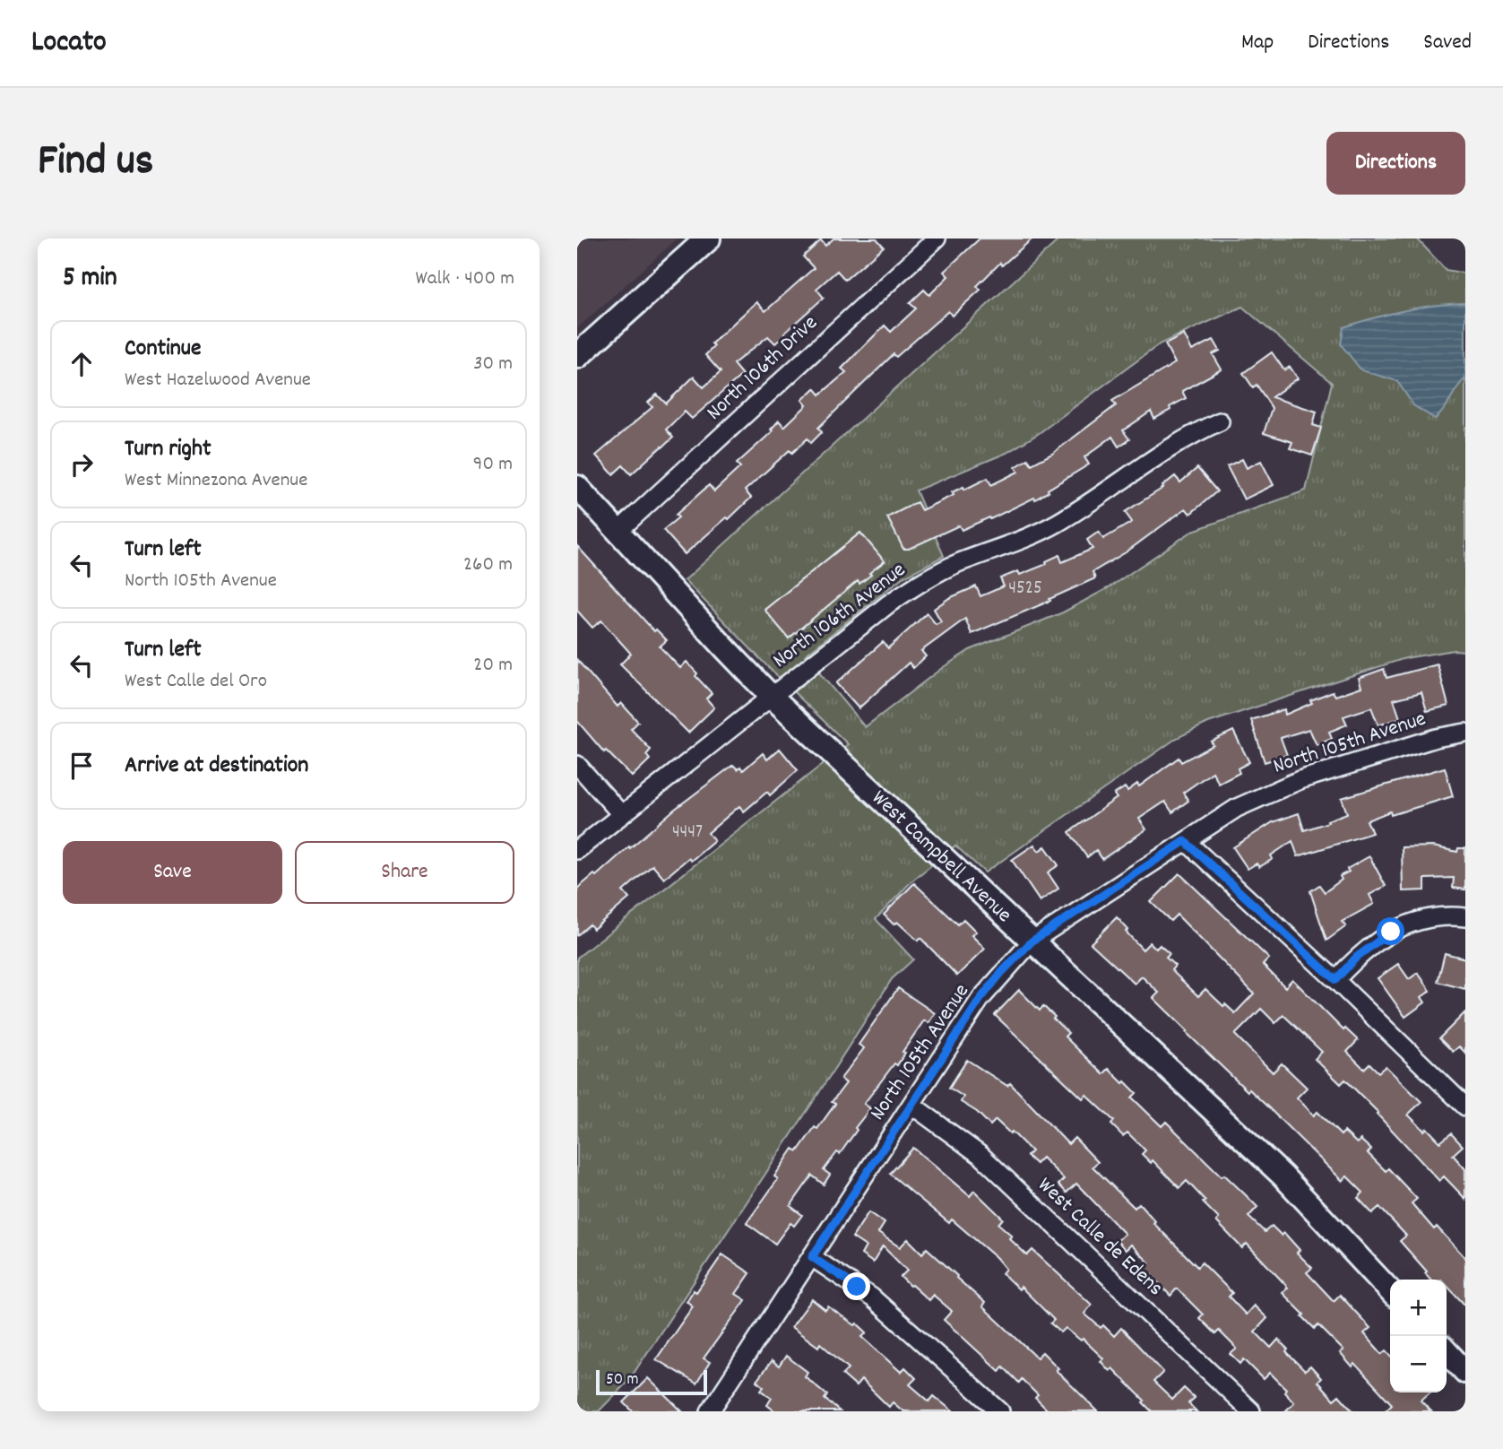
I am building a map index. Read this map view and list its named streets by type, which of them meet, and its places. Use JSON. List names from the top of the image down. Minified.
{"streets":{"street":["North 106th Drive","North 106th Avenue","North 105th Avenue","West Campbell Avenue","West Calle de Edens"]},"crossings":[["North 106th Drive","West Campbell Avenue"],["North 106th Avenue","West Campbell Avenue"],["North 105th Avenue","West Campbell Avenue"],["North 105th Avenue","West Calle de Edens"]],"house_numbers":["4525","4447"],"scale_bar":"50 m","page":{"header":"Locato","nav":["Map","Directions","Saved"],"title":"Find us","buttons":["Directions",["Save","Share"]],"heading":["5 min","Walk · 400 m"],"list":[["Continue","West Hazelwood Avenue","30 m"],["Turn right","West Minnezona Avenue","90 m"],["Turn left","North 105th Avenue","260 m"],["Turn left","West Calle del Oro","20 m"],"Arrive at destination"],"map_buttons":["+","−"],"scale":"50 m"}}
